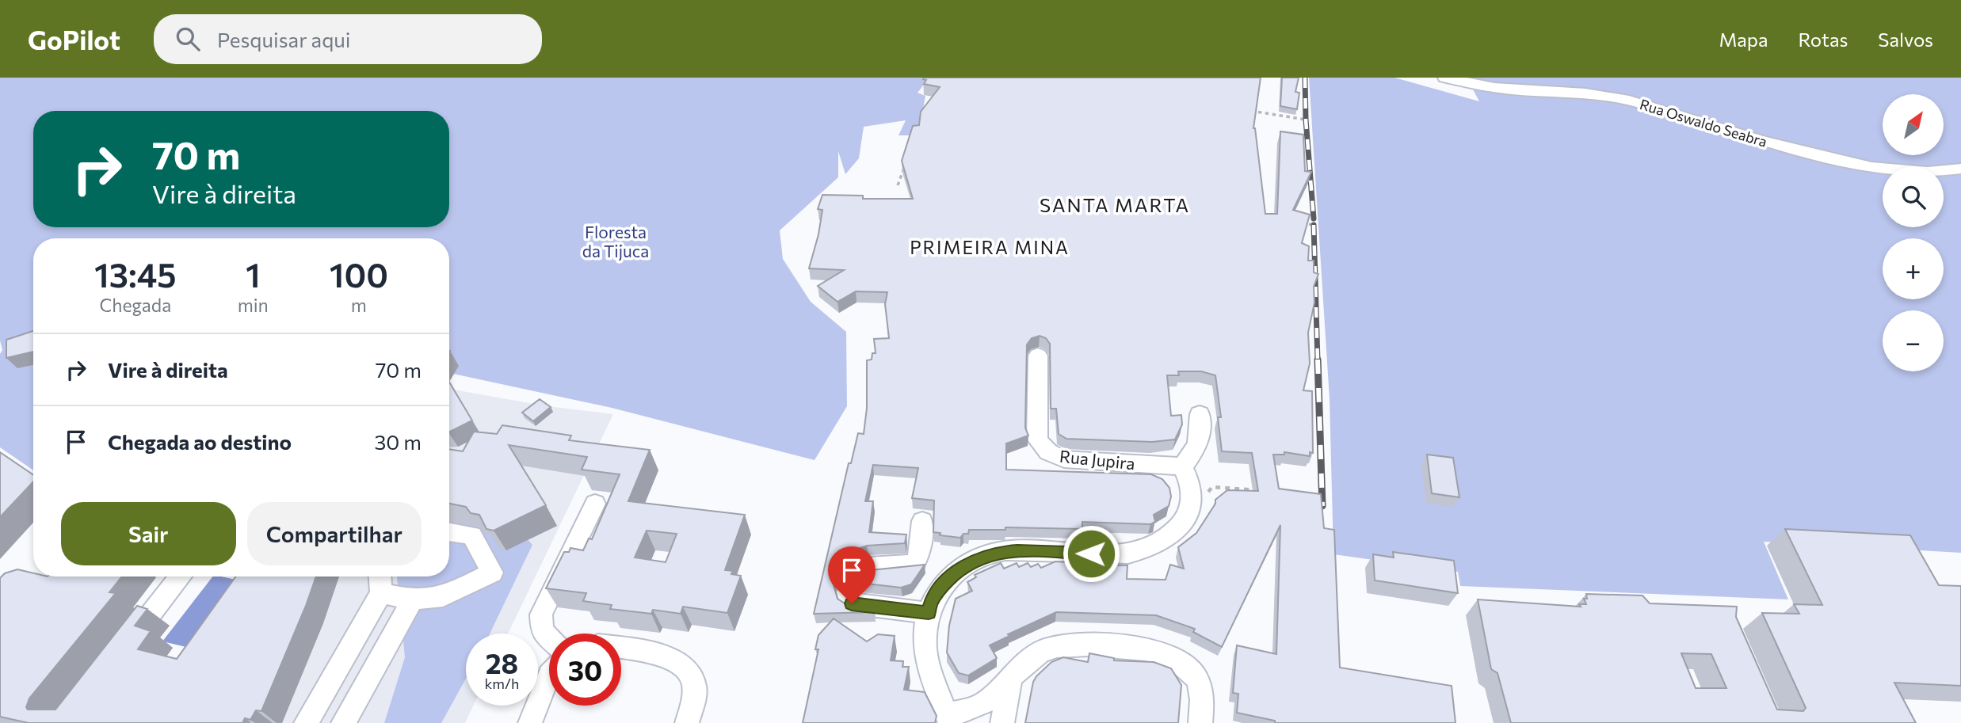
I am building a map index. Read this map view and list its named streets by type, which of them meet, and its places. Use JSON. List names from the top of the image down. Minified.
{"streets":{"street":["Rua Oswaldo Seabra","Rua Jupira"]},"districts":["SANTA MARTA","PRIMEIRA MINA"],"parks":["Floresta da Tijuca"],"north":"top right","page":{"header":"GoPilot","search":"Pesquisar aqui","nav":["Mapa","Rotas","Salvos"],"map_buttons":["+","−"],"turn":["70 m","Vire à direita"],"eta":["13:45","Chegada","1","min","100","m"],"list":[{"name":"Vire à direita","value":"70 m"},{"name":"Chegada ao destino","value":"30 m"}],"buttons":["Sair","Compartilhar"],"speed":"28 km/h","limit":"30"}}
